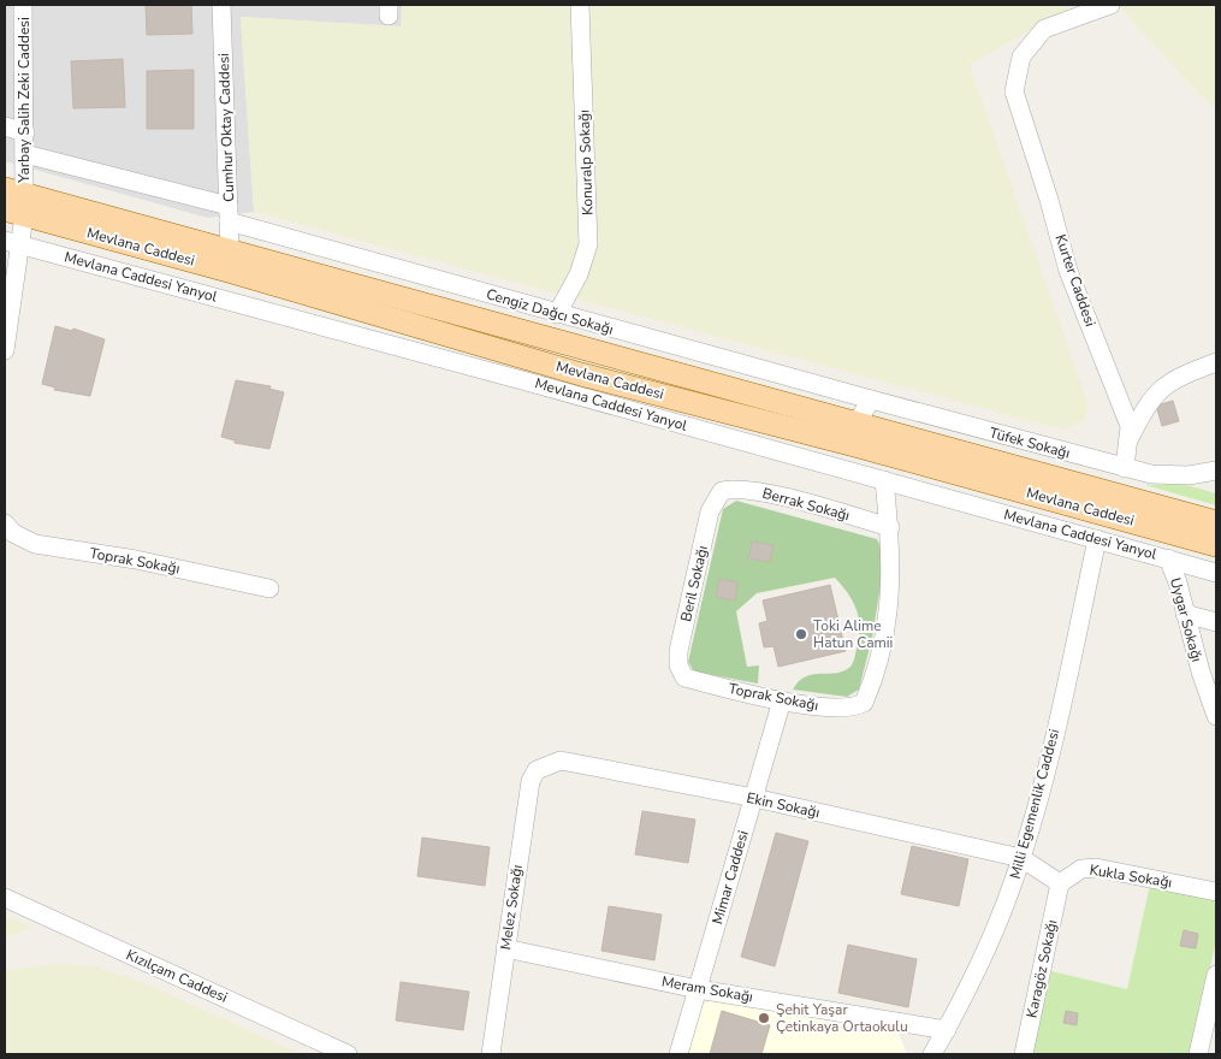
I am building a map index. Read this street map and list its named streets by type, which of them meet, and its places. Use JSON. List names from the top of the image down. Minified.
{"streets":{"main road":["Mevlana Caddesi"],"street":["Yarbay Salih Zeki Caddesi","Cumhur Oktay Caddesi","Konuralp Sokağı","Mevlana Caddesi Yanyol","Kurter Caddesi","Cengiz Dağcı Sokağı","Tüfek Sokağı","Berrak Sokağı","Toprak Sokağı","Beril Sokağı","Uygar Sokağı","Milli Egemenlik Caddesi","Ekin Sokağı","Kukla Sokağı","Mimar Caddesi","Melez Sokağı","Karagöz Sokağı","Kızılçam Caddesi","Meram Sokağı"]},"crossings":[["Yarbay Salih Zeki Caddesi","Mevlana Caddesi"],["Yarbay Salih Zeki Caddesi","Mevlana Caddesi Yanyol"],["Yarbay Salih Zeki Caddesi","Cengiz Dağcı Sokağı"],["Cumhur Oktay Caddesi","Mevlana Caddesi"],["Cumhur Oktay Caddesi","Cengiz Dağcı Sokağı"],["Konuralp Sokağı","Cengiz Dağcı Sokağı"],["Mevlana Caddesi Yanyol","Uygar Sokağı"],["Mevlana Caddesi Yanyol","Milli Egemenlik Caddesi"],["Kurter Caddesi","Tüfek Sokağı"],["Cengiz Dağcı Sokağı","Tüfek Sokağı"],["Berrak Sokağı","Toprak Sokağı"],["Berrak Sokağı","Beril Sokağı"],["Toprak Sokağı","Beril Sokağı"],["Toprak Sokağı","Mimar Caddesi"],["Milli Egemenlik Caddesi","Ekin Sokağı"],["Milli Egemenlik Caddesi","Meram Sokağı"],["Ekin Sokağı","Mimar Caddesi"],["Ekin Sokağı","Melez Sokağı"],["Kukla Sokağı","Karagöz Sokağı"],["Mimar Caddesi","Meram Sokağı"],["Melez Sokağı","Meram Sokağı"]],"places":["Toki Alime Hatun Camii","Şehit Yaşar Çetinkaya Ortaokulu"]}
